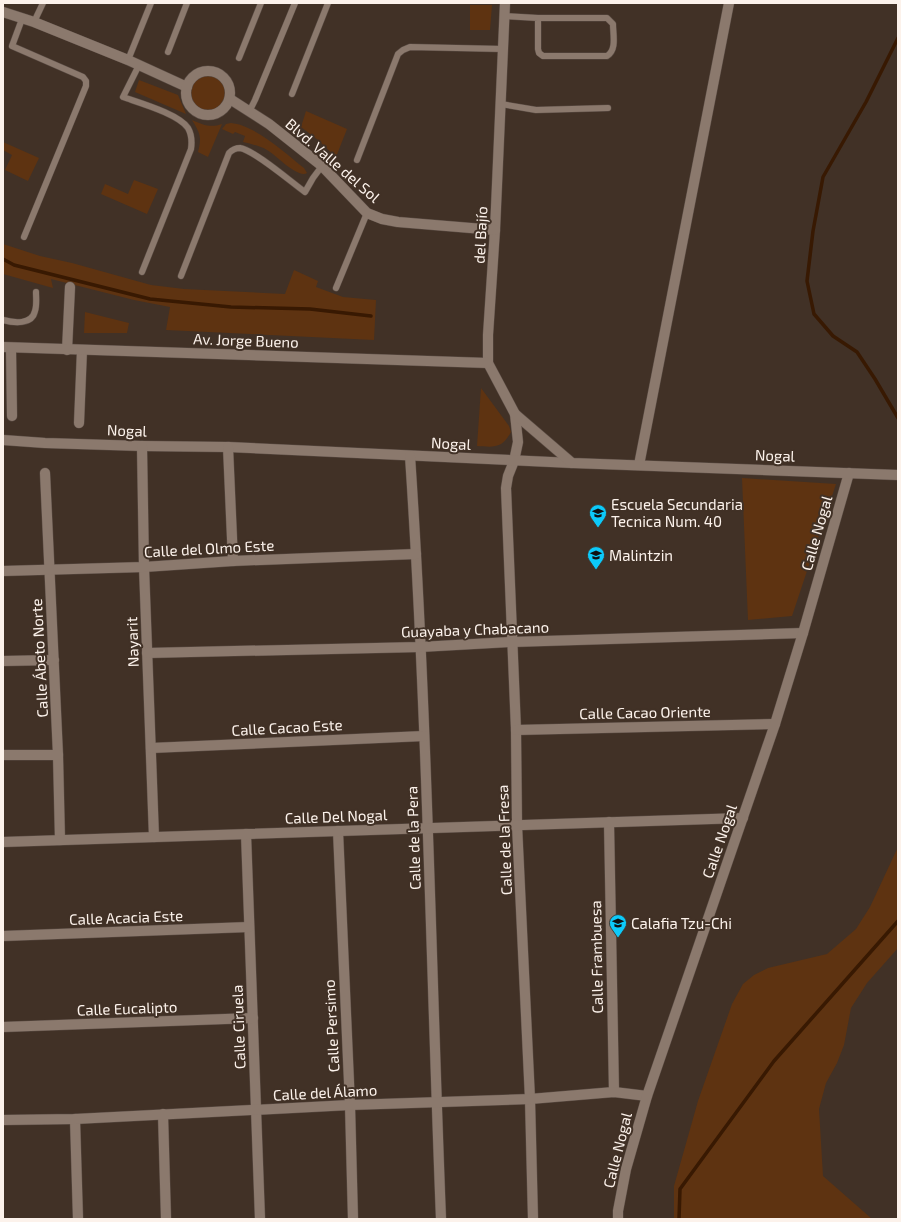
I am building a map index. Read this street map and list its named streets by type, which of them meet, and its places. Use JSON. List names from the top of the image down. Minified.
{"streets":{"street":["Blvd. Valle del Sol","del Bajío","Av. Jorge Bueno","Nogal","Calle Nogal","Calle del Olmo Este","Guayaba y Chabacano","Nayarit","Calle Ábeto Norte","Calle Cacao Oriente","Calle Cacao Este","Calle Del Nogal","Calle de la Pera","Calle de la Fresa","Calle Acacia Este","Calle Frambuesa","Calle Eucalipto","Calle Persimo","Calle Ciruela","Calle del Álamo"]},"crossings":[["Blvd. Valle del Sol","del Bajío"],["del Bajío","Av. Jorge Bueno"],["del Bajío","Nogal"],["del Bajío","Calle de la Fresa"],["Nogal","Calle Nogal"],["Nogal","Nayarit"],["Nogal","Calle de la Pera"],["Nogal","Calle de la Fresa"],["Calle Nogal","Guayaba y Chabacano"],["Calle Nogal","Calle Cacao Oriente"],["Calle Nogal","Calle Del Nogal"],["Calle Nogal","Calle del Álamo"],["Calle del Olmo Este","Nayarit"],["Calle del Olmo Este","Calle Ábeto Norte"],["Calle del Olmo Este","Calle de la Pera"],["Guayaba y Chabacano","Nayarit"],["Guayaba y Chabacano","Calle de la Pera"],["Guayaba y Chabacano","Calle de la Fresa"],["Nayarit","Calle Cacao Este"],["Nayarit","Calle Del Nogal"],["Calle Ábeto Norte","Calle Del Nogal"],["Calle Cacao Oriente","Calle de la Fresa"],["Calle Cacao Este","Calle de la Pera"],["Calle Del Nogal","Calle de la Pera"],["Calle Del Nogal","Calle de la Fresa"],["Calle Del Nogal","Calle Frambuesa"],["Calle Del Nogal","Calle Persimo"],["Calle Del Nogal","Calle Ciruela"],["Calle de la Pera","Calle del Álamo"],["Calle de la Fresa","Calle del Álamo"],["Calle Acacia Este","Calle Ciruela"],["Calle Frambuesa","Calle del Álamo"],["Calle Eucalipto","Calle Ciruela"],["Calle Persimo","Calle del Álamo"],["Calle Ciruela","Calle del Álamo"]],"places":{"school or university":["Escuela Secundaria Tecnica Num. 40","Malintzin","Calafia Tzu-Chi"]}}
